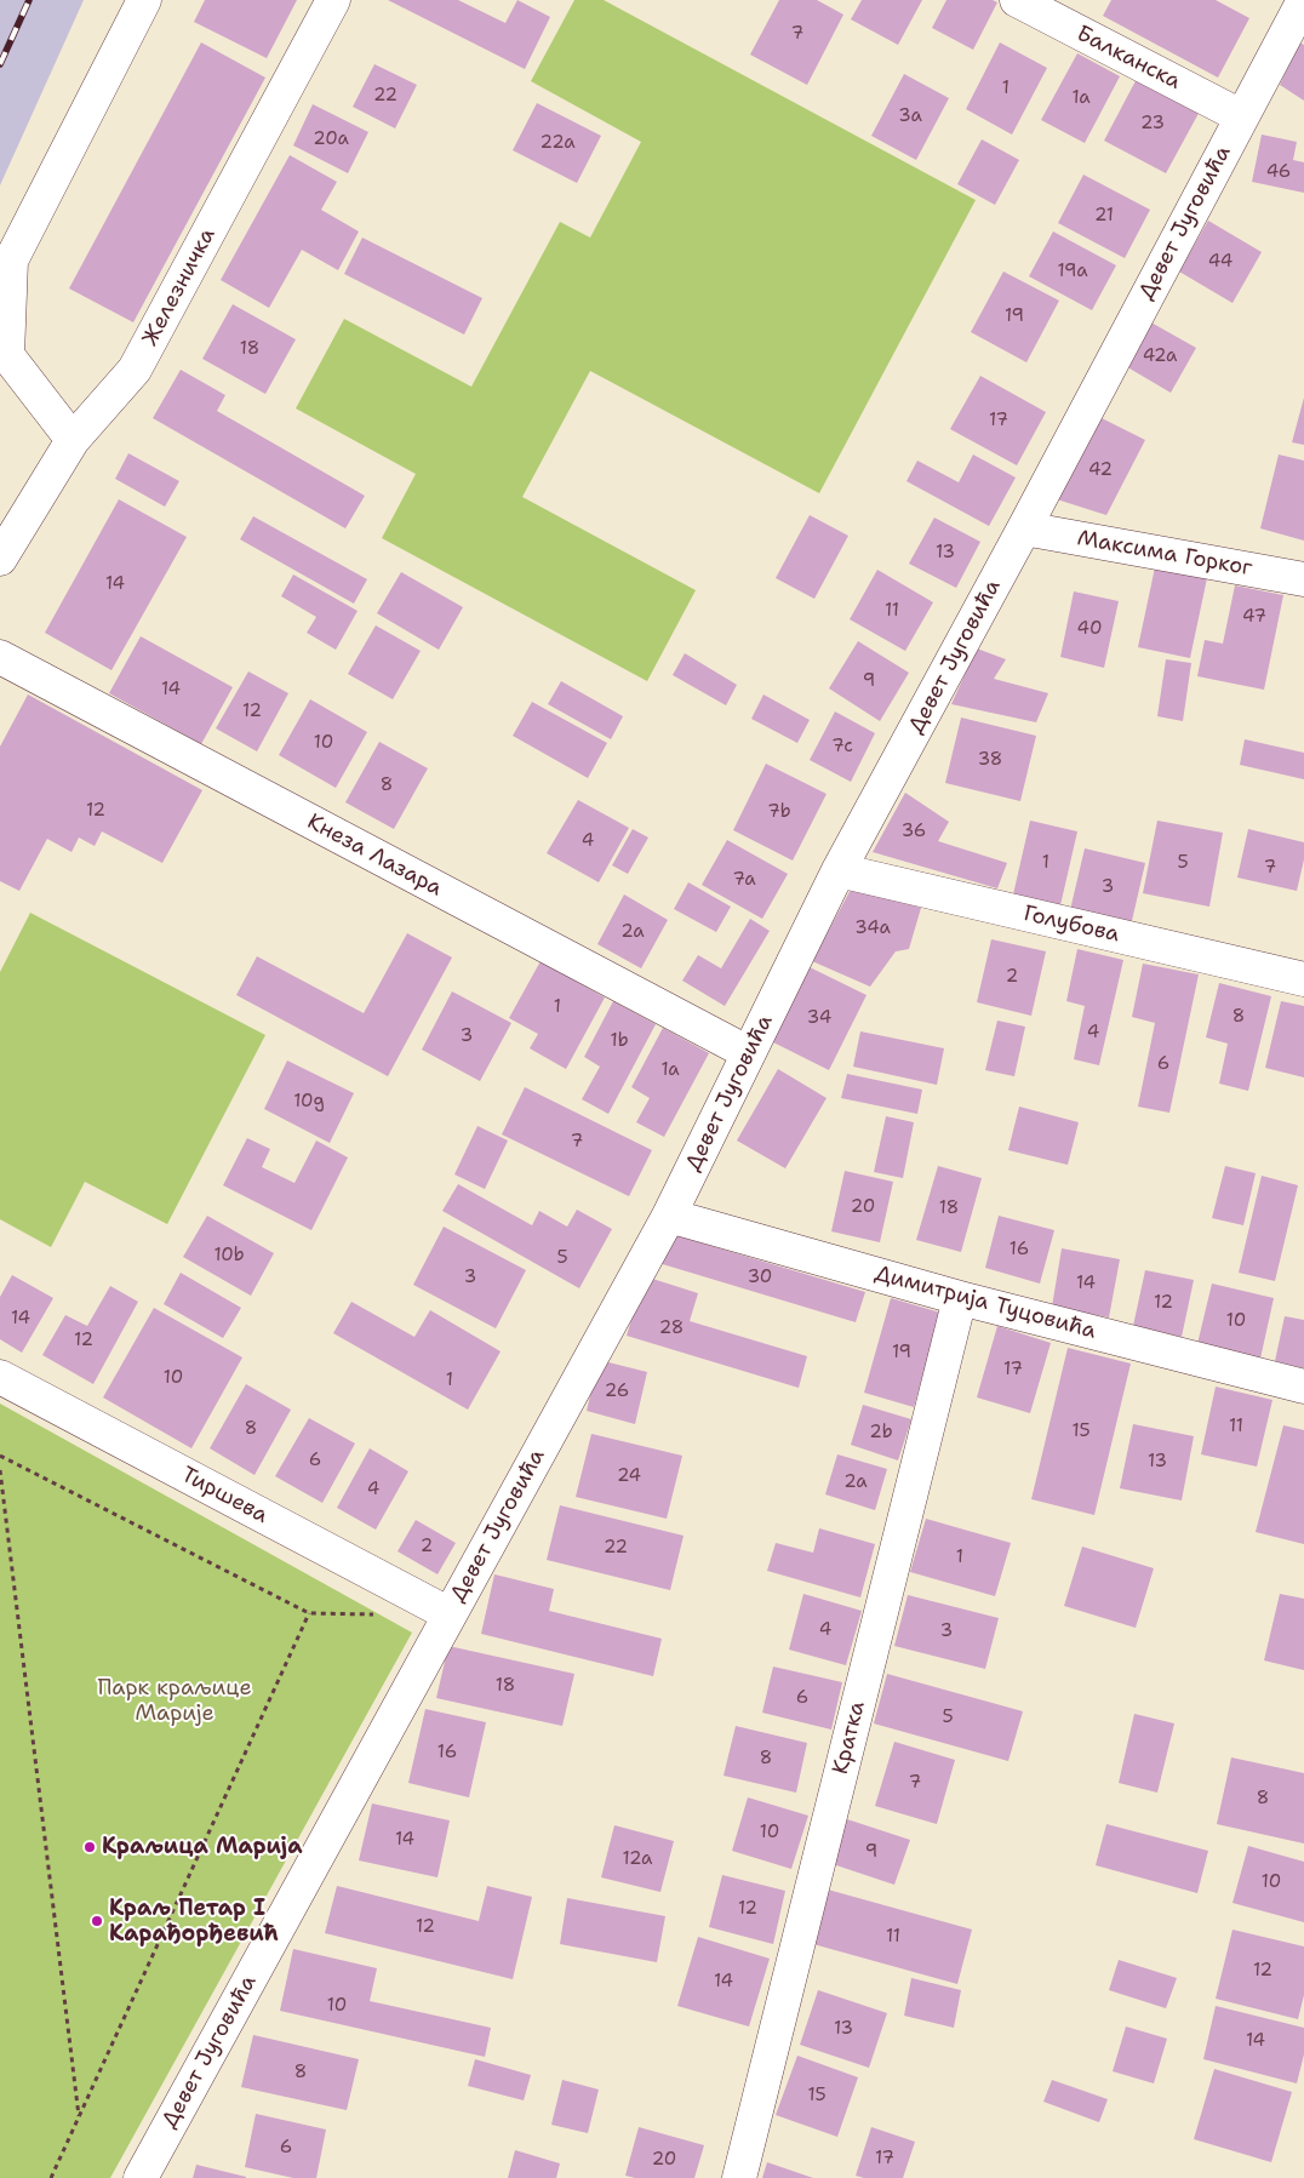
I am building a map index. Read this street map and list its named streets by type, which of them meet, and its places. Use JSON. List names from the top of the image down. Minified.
{"streets":{"street":["Балканска","Девет Југовића","Железничка","Максима Горког","Кнеза Лазара","Голубова","Димитрија Туцовића","Тиршева","Кратка"]},"crossings":[["Балканска","Девет Југовића"],["Девет Југовића","Максима Горког"],["Девет Југовића","Кнеза Лазара"],["Девет Југовића","Голубова"],["Девет Југовића","Димитрија Туцовића"],["Девет Југовића","Тиршева"],["Димитрија Туцовића","Кратка"]],"parks":["Парк краљице Марије"],"places":["Краљица Марија","Краљ Петар I Карађорђевић"],"house_numbers":["7","1","22","1a","3a","23","20a","22a","46","21","44","19a","19","18","42a","17","42","13","14","11","47","40","9","14","12","10","7c","38","8","12","7b","36","4","1","5","7","7a","3","34a","2a","2","1","8","34","4","3","1b","6","1a","10g","7","20","18","16","10b","5","3","30","14","12","14","10","28","12","19","17","10","1","26","11","8","15","2b","6","13","24","2a","4","2","22","1","4","3","18","6","5","16","8","7","8","10","14","9","12a","10","12","12","11","12","14","10","13","14","8","15","6","17","20"]}
